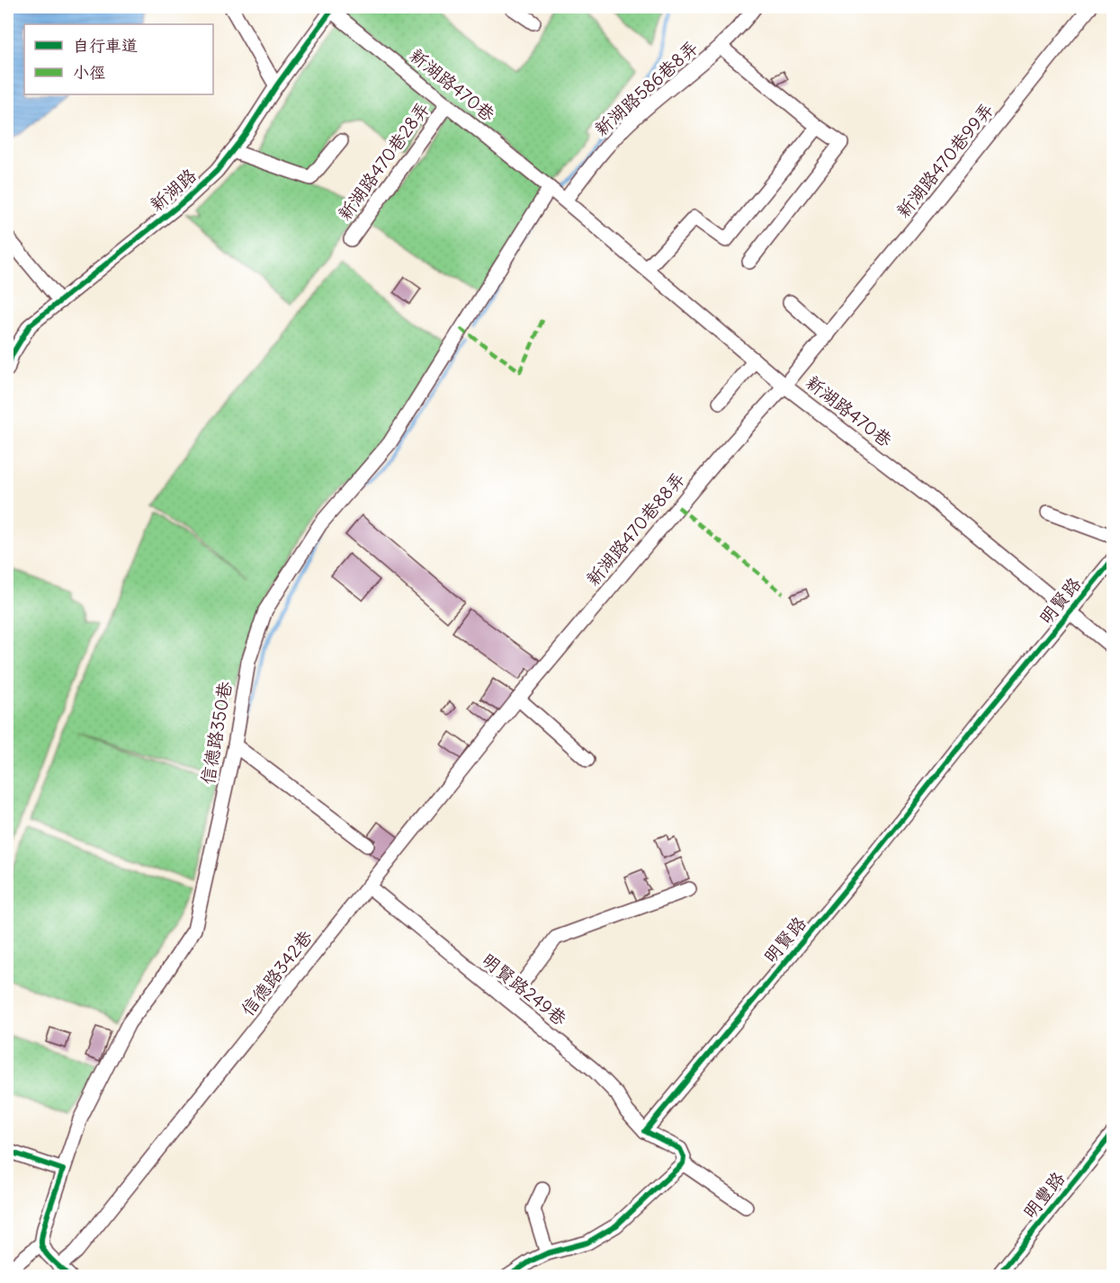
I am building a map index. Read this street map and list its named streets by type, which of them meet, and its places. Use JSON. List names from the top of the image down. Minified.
{"streets":{"street":["新湖路470巷","新湖路586巷8弄","新湖路470巷99弄","新湖路470巷28弄","新湖路","新湖路470巷88弄","明賢路","信德路350巷","信德路342巷","明賢路249巷","明豐路"]},"crossings":[["新湖路470巷","新湖路586巷8弄"],["新湖路470巷","新湖路470巷99弄"],["新湖路470巷","新湖路470巷28弄"],["新湖路470巷","新湖路"],["新湖路470巷","新湖路470巷88弄"],["新湖路470巷","明賢路"],["新湖路470巷","信德路350巷"],["新湖路470巷99弄","新湖路470巷88弄"],["新湖路470巷88弄","信德路342巷"],["明賢路","明賢路249巷"],["信德路342巷","明賢路249巷"]],"legend":["自行車道","小徑"]}
